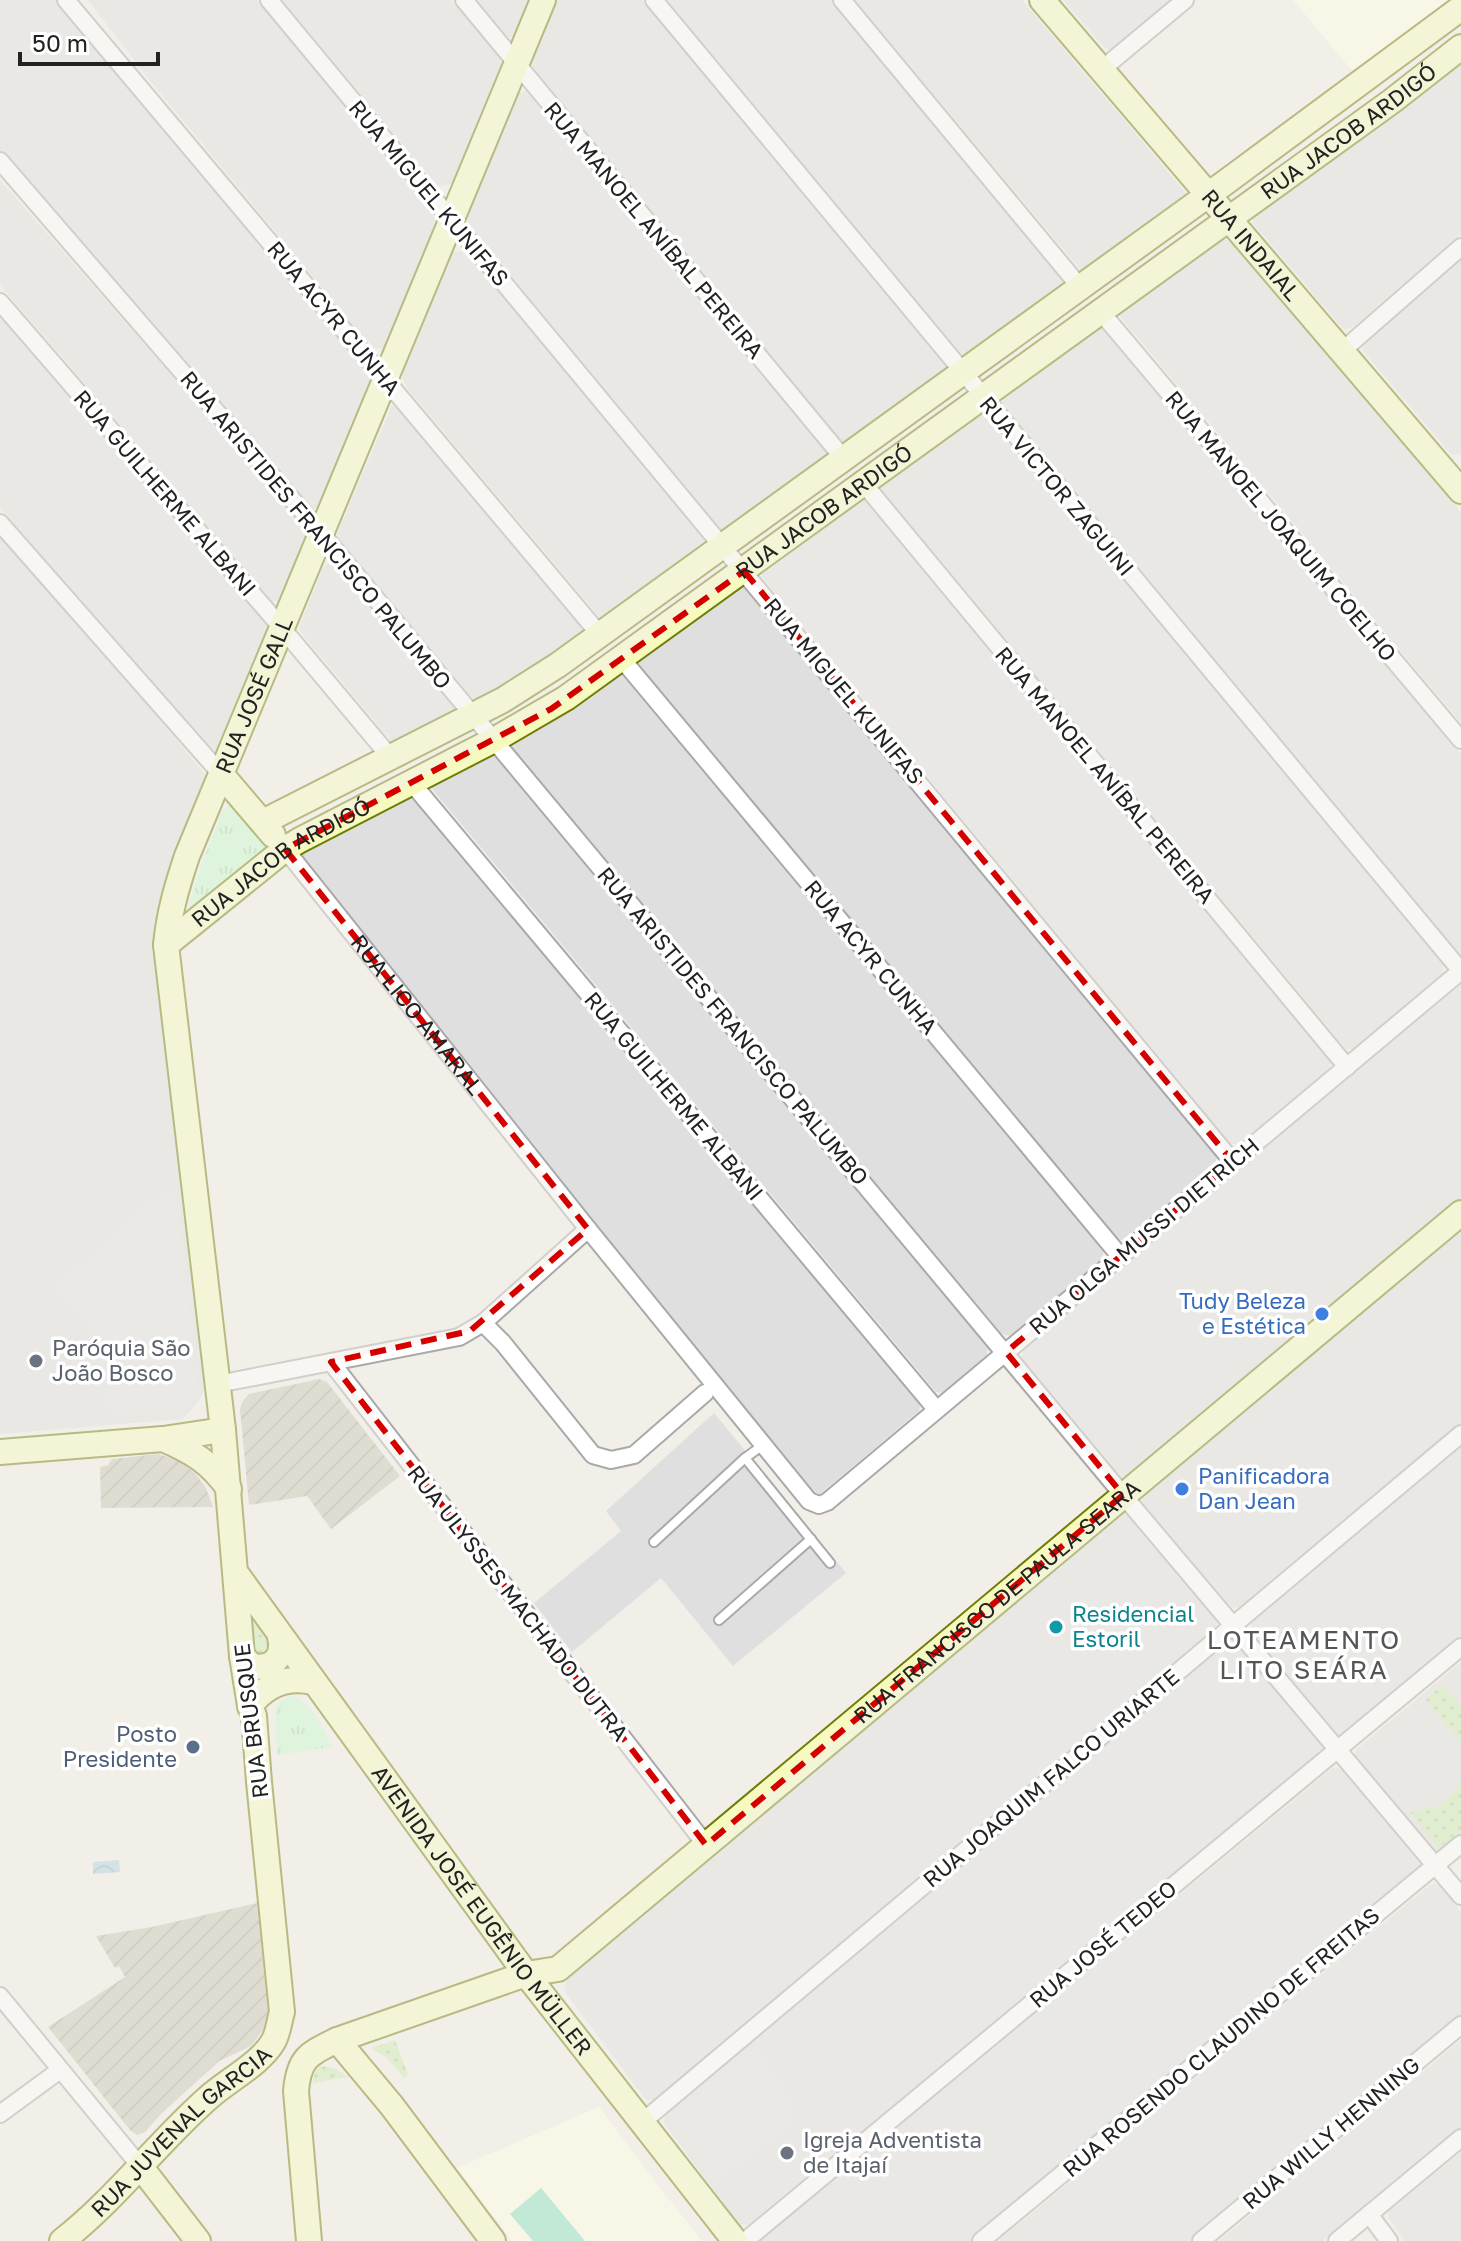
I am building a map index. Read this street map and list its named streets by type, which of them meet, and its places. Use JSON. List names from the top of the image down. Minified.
{"streets":{"main road":["RUA JACOB ARDIGÓ","RUA INDAIAL","RUA JOSÉ GALL","RUA LICO AMARAL","RUA FRANCISCO DE PAULA SEARA","RUA BRUSQUE","AVENIDA JOSÉ EUGÊNIO MÜLLER","RUA JUVENAL GARCIA"],"street":["RUA MIGUEL KUNIFAS","RUA MANOEL ANÍBAL PEREIRA","RUA ACYR CUNHA","RUA VICTOR ZAGUINI","RUA GUILHERME ALBANI","RUA MANOEL JOAQUIM COELHO","RUA ARISTIDES FRANCISCO PALUMBO","RUA OLGA MUSSI DIETRICH","RUA ULYSSES MACHADO DUTRA","RUA JOAQUIM FALCO URIARTE","RUA JOSÉ TEDEO","RUA ROSENDO CLAUDINO DE FREITAS","RUA WILLY HENNING"]},"crossings":[["RUA JACOB ARDIGÓ","RUA MIGUEL KUNIFAS"],["RUA JACOB ARDIGÓ","RUA MANOEL ANÍBAL PEREIRA"],["RUA JACOB ARDIGÓ","RUA INDAIAL"],["RUA JACOB ARDIGÓ","RUA ACYR CUNHA"],["RUA JACOB ARDIGÓ","RUA VICTOR ZAGUINI"],["RUA JACOB ARDIGÓ","RUA GUILHERME ALBANI"],["RUA JACOB ARDIGÓ","RUA MANOEL JOAQUIM COELHO"],["RUA JACOB ARDIGÓ","RUA ARISTIDES FRANCISCO PALUMBO"],["RUA JACOB ARDIGÓ","RUA JOSÉ GALL"],["RUA JACOB ARDIGÓ","RUA LICO AMARAL"],["RUA MIGUEL KUNIFAS","RUA JOSÉ GALL"],["RUA MIGUEL KUNIFAS","RUA OLGA MUSSI DIETRICH"],["RUA MANOEL ANÍBAL PEREIRA","RUA JOSÉ GALL"],["RUA MANOEL ANÍBAL PEREIRA","RUA OLGA MUSSI DIETRICH"],["RUA ACYR CUNHA","RUA JOSÉ GALL"],["RUA ACYR CUNHA","RUA OLGA MUSSI DIETRICH"],["RUA VICTOR ZAGUINI","RUA OLGA MUSSI DIETRICH"],["RUA GUILHERME ALBANI","RUA JOSÉ GALL"],["RUA GUILHERME ALBANI","RUA OLGA MUSSI DIETRICH"],["RUA ARISTIDES FRANCISCO PALUMBO","RUA JOSÉ GALL"],["RUA ARISTIDES FRANCISCO PALUMBO","RUA OLGA MUSSI DIETRICH"],["RUA ARISTIDES FRANCISCO PALUMBO","RUA FRANCISCO DE PAULA SEARA"],["RUA ARISTIDES FRANCISCO PALUMBO","RUA JOAQUIM FALCO URIARTE"],["RUA ARISTIDES FRANCISCO PALUMBO","RUA JOSÉ TEDEO"],["RUA ARISTIDES FRANCISCO PALUMBO","RUA ROSENDO CLAUDINO DE FREITAS"],["RUA JOSÉ GALL","RUA LICO AMARAL"],["RUA JOSÉ GALL","RUA BRUSQUE"],["RUA LICO AMARAL","RUA OLGA MUSSI DIETRICH"],["RUA FRANCISCO DE PAULA SEARA","RUA ULYSSES MACHADO DUTRA"],["RUA FRANCISCO DE PAULA SEARA","AVENIDA JOSÉ EUGÊNIO MÜLLER"],["RUA BRUSQUE","AVENIDA JOSÉ EUGÊNIO MÜLLER"],["RUA BRUSQUE","RUA JUVENAL GARCIA"],["RUA JOAQUIM FALCO URIARTE","AVENIDA JOSÉ EUGÊNIO MÜLLER"]],"districts":["LOTEAMENTO LITO SEÁRA"],"places":["Tudy Beleza e Estética","Paróquia São João Bosco","Panificadora Dan Jean","Residencial Estoril","Posto Presidente","Igreja Adventista de Itajaí"],"scale_bar":"50 m"}
